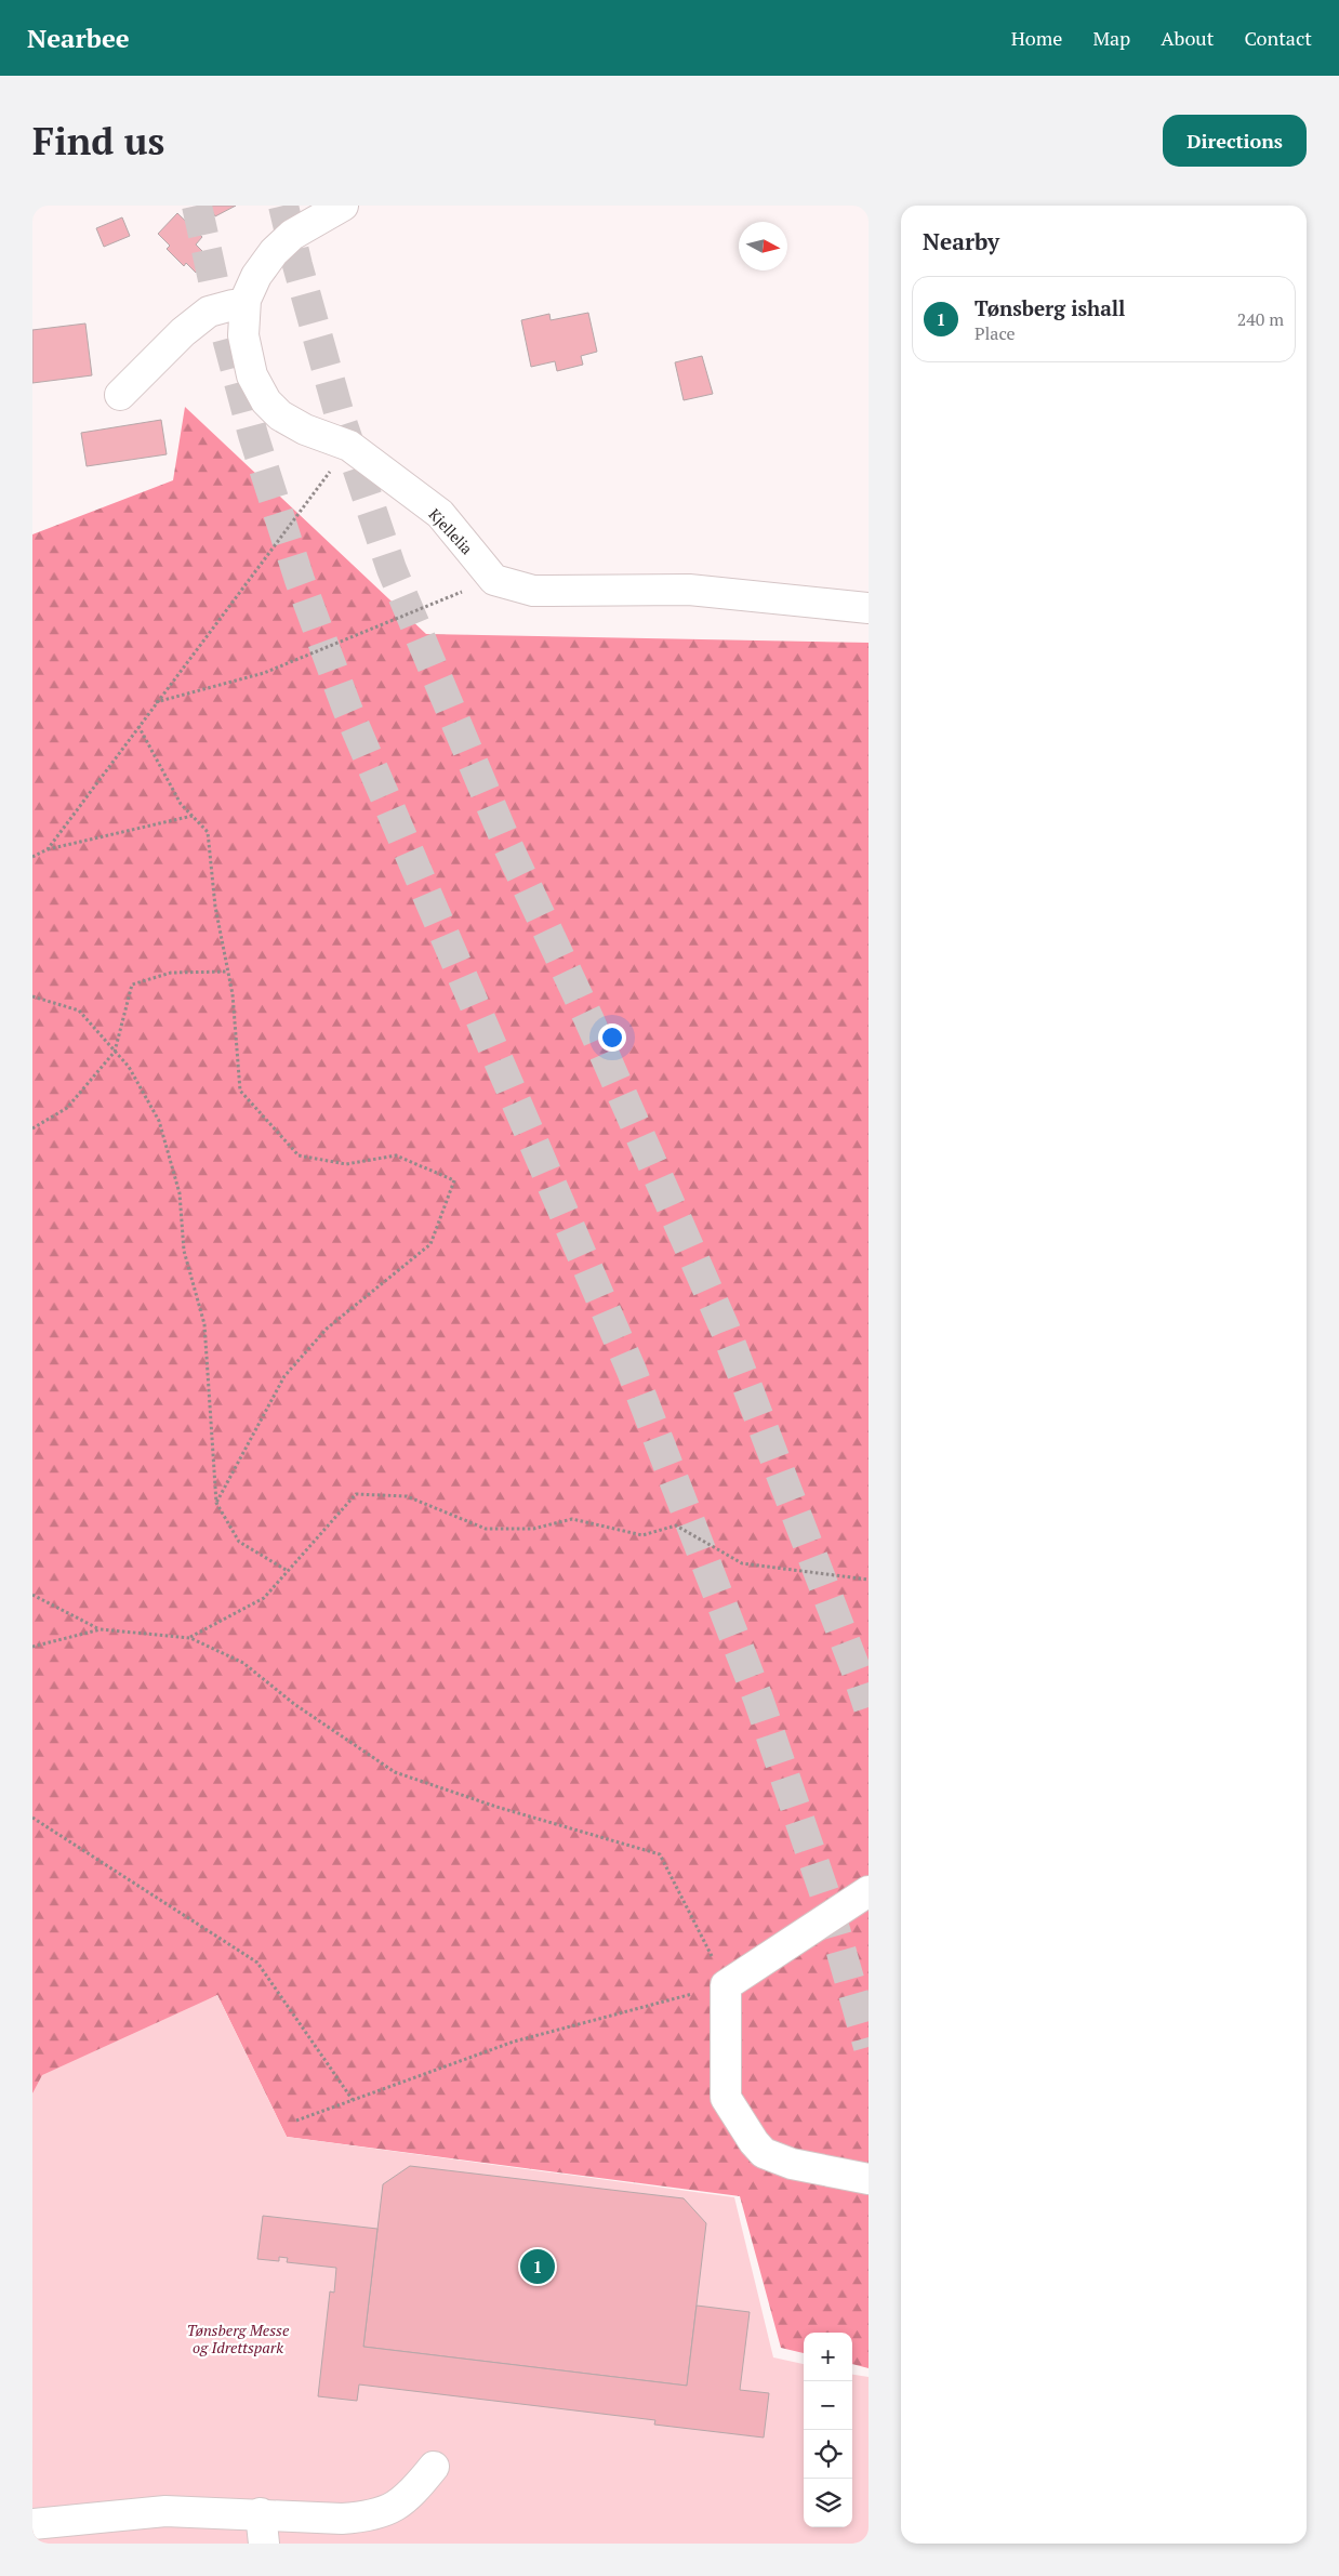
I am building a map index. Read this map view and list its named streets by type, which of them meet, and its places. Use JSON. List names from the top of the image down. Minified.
{"streets":{"street":["Kjellelia"]},"parks":["Tønsberg Messe og Idrettspark"],"north":"right","page":{"header":"Nearbee","nav":["Home","Map","About","Contact"],"buttons":"Directions","title":"Find us","heading":"Nearby","list":[{"mark":"1","name":"Tønsberg ishall","note":"Place","value":"240 m"}],"pins":"1","map_buttons":["+","−"]}}
